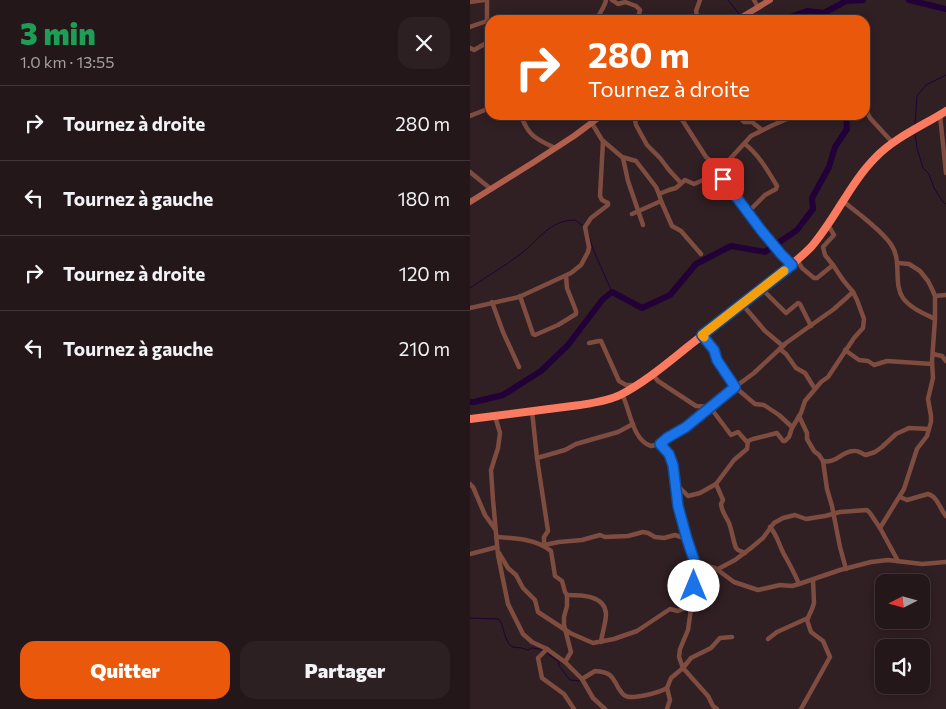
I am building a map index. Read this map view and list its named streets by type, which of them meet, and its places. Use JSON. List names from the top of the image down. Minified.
{"north":"left","page":{"heading":["3 min","1.0 km · 13:55"],"turn":["280 m","Tournez à droite"],"list":[{"name":"Tournez à droite","value":"280 m"},{"name":"Tournez à gauche","value":"180 m"},{"name":"Tournez à droite","value":"120 m"},{"name":"Tournez à gauche","value":"210 m"}],"buttons":["Quitter","Partager"]}}
